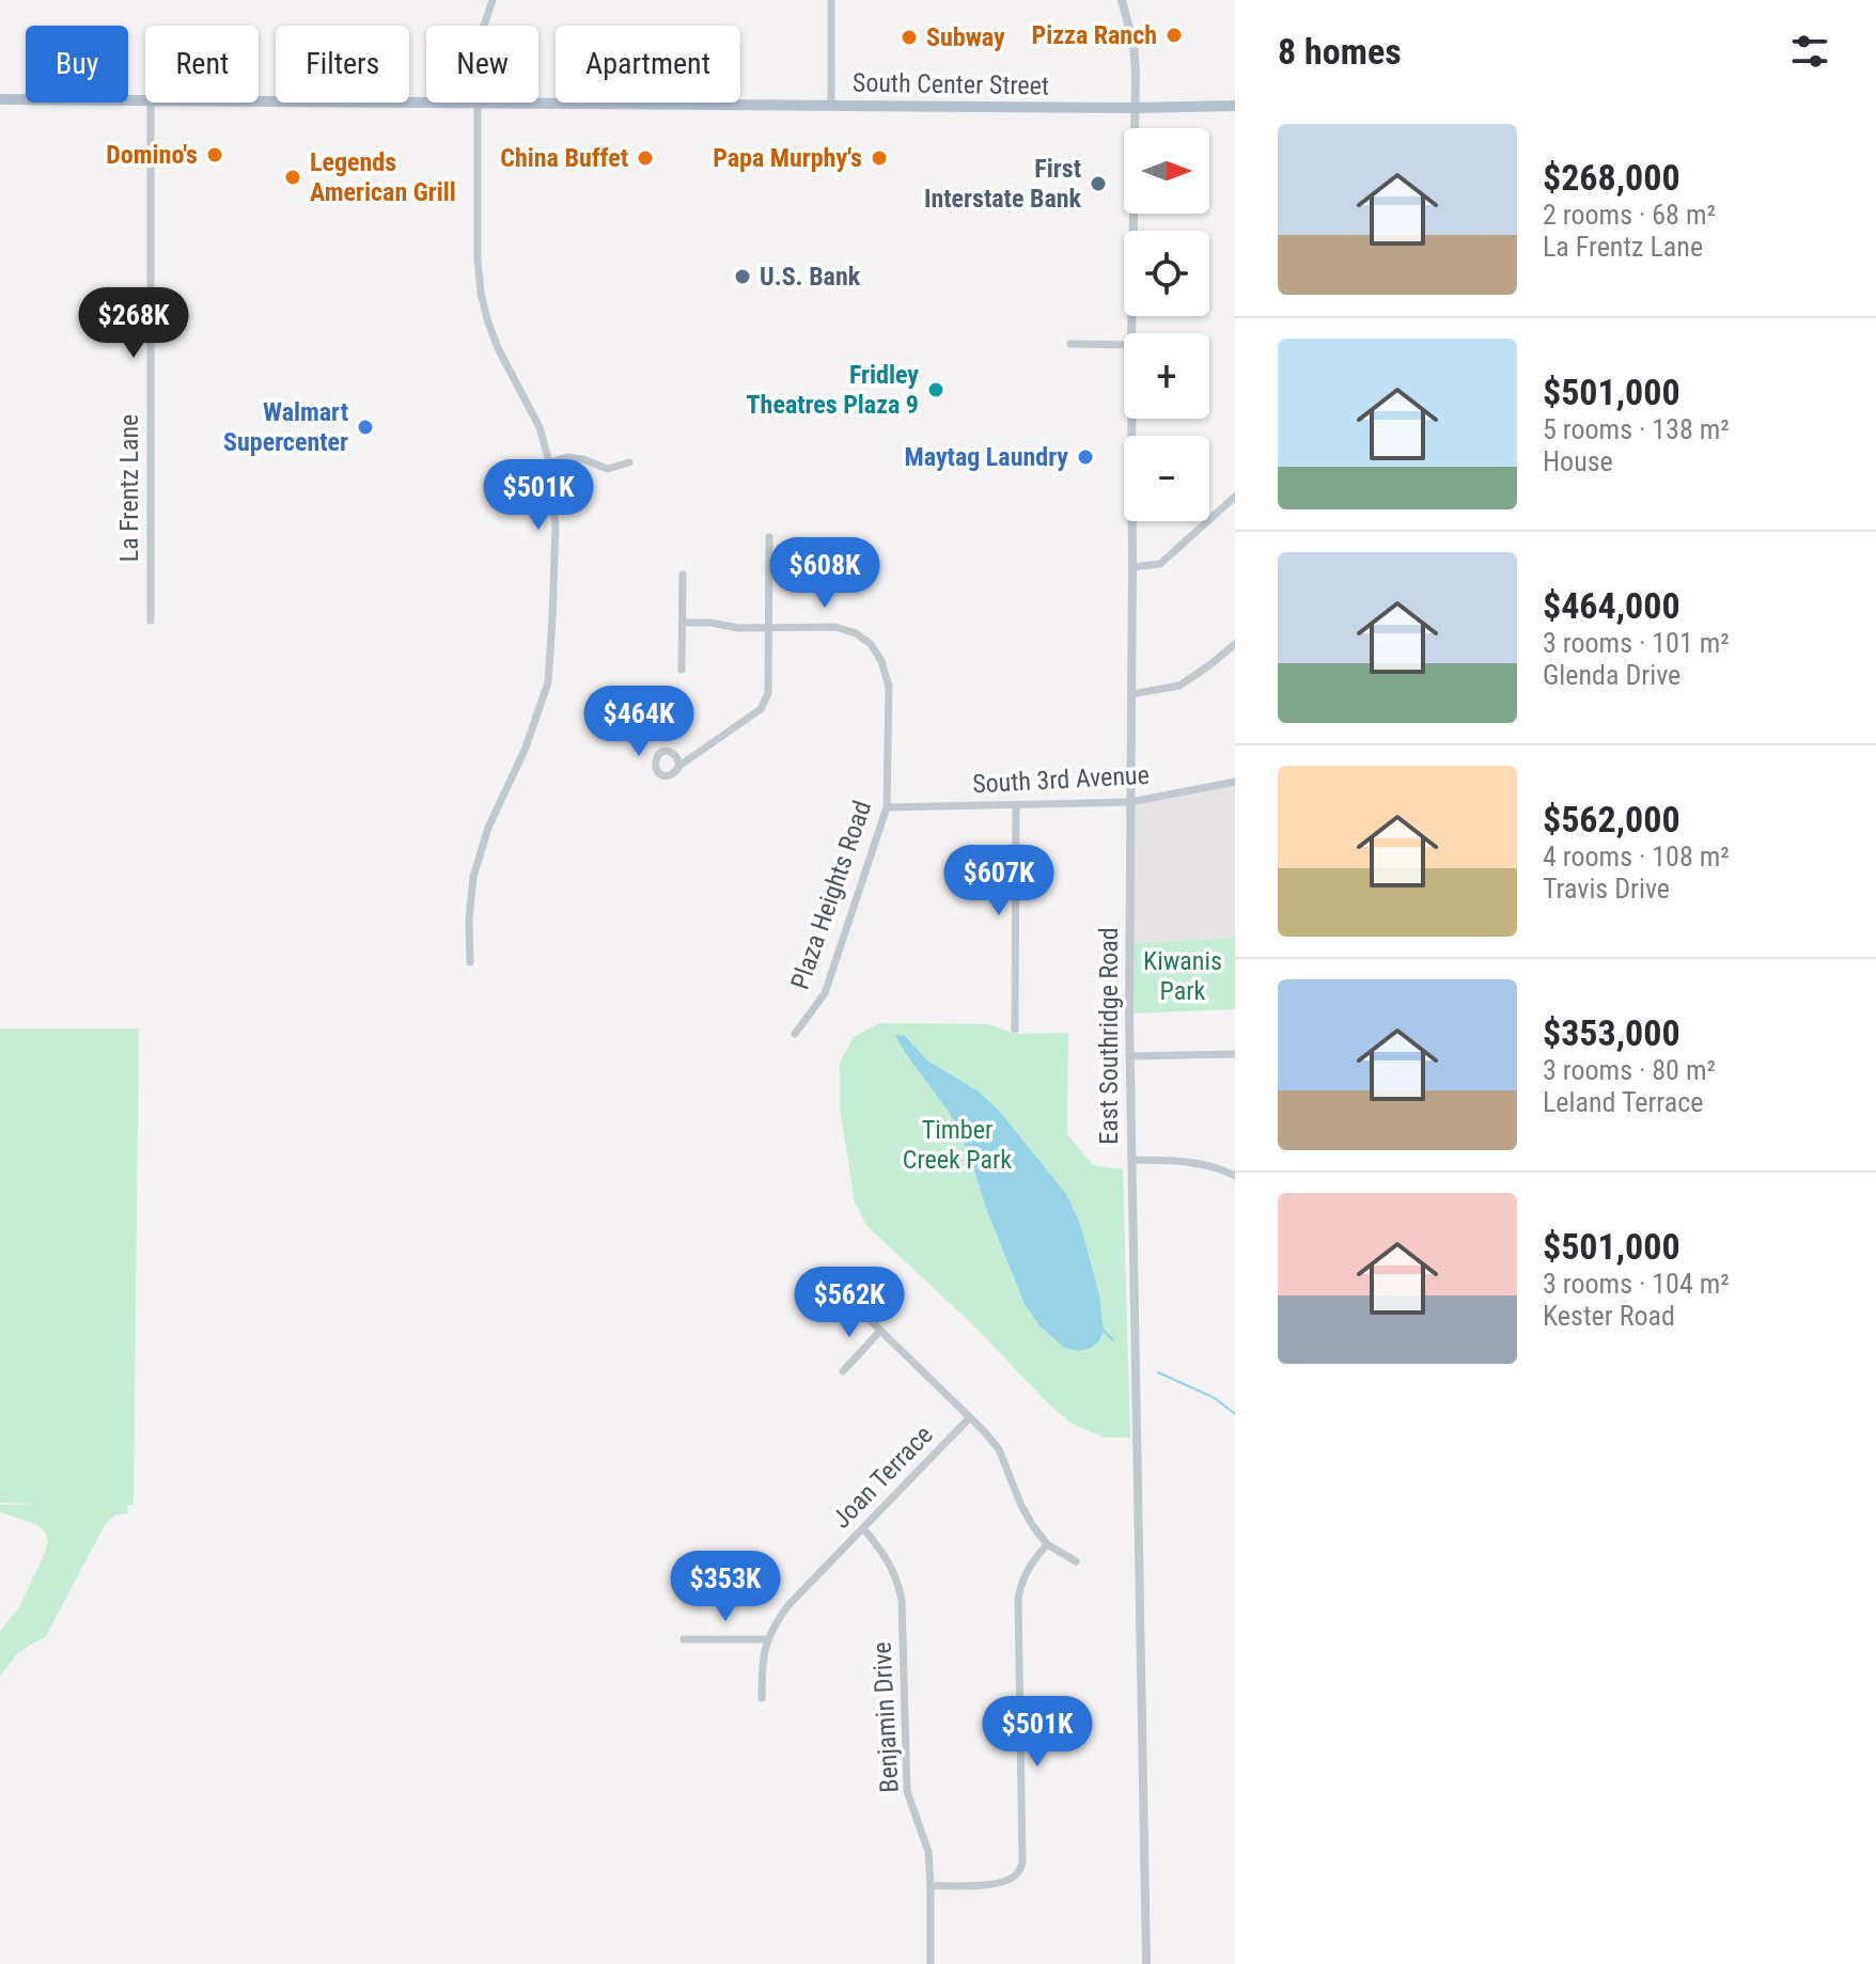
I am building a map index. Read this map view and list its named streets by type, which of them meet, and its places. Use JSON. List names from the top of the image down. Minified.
{"streets":{"main road":["South Center Street"],"street":["La Frentz Lane","South 3rd Avenue","Plaza Heights Road","East Southridge Road","Joan Terrace","Benjamin Drive"]},"crossings":[["South Center Street","East Southridge Road"],["South 3rd Avenue","Plaza Heights Road"],["South 3rd Avenue","East Southridge Road"],["Joan Terrace","Benjamin Drive"]],"parks":["Kiwanis Park","Timber Creek Park"],"places":["Pizza Ranch","Subway","Domino's","China Buffet","Papa Murphy's","Legends American Grill","First Interstate Bank","U.S. Bank","Fridley Theatres Plaza 9","Walmart Supercenter","Maytag Laundry"],"north":"right","page":{"heading":"8 homes","chip":["Buy","Rent","Filters","New","Apartment"],"list":[{"name":"$268,000","note":"2 rooms · 68 m² · La Frentz Lane"},{"name":"$501,000","note":"5 rooms · 138 m² · House"},{"name":"$464,000","note":"3 rooms · 101 m² · Glenda Drive"},{"name":"$562,000","note":"4 rooms · 108 m² · Travis Drive"},{"name":"$353,000","note":"3 rooms · 80 m² · Leland Terrace"},{"name":"$501,000","note":"3 rooms · 104 m² · Kester Road"}],"map_buttons":["+","−"],"price":["$268K","$501K","$608K","$464K","$607K","$562K","$353K","$501K"]}}
